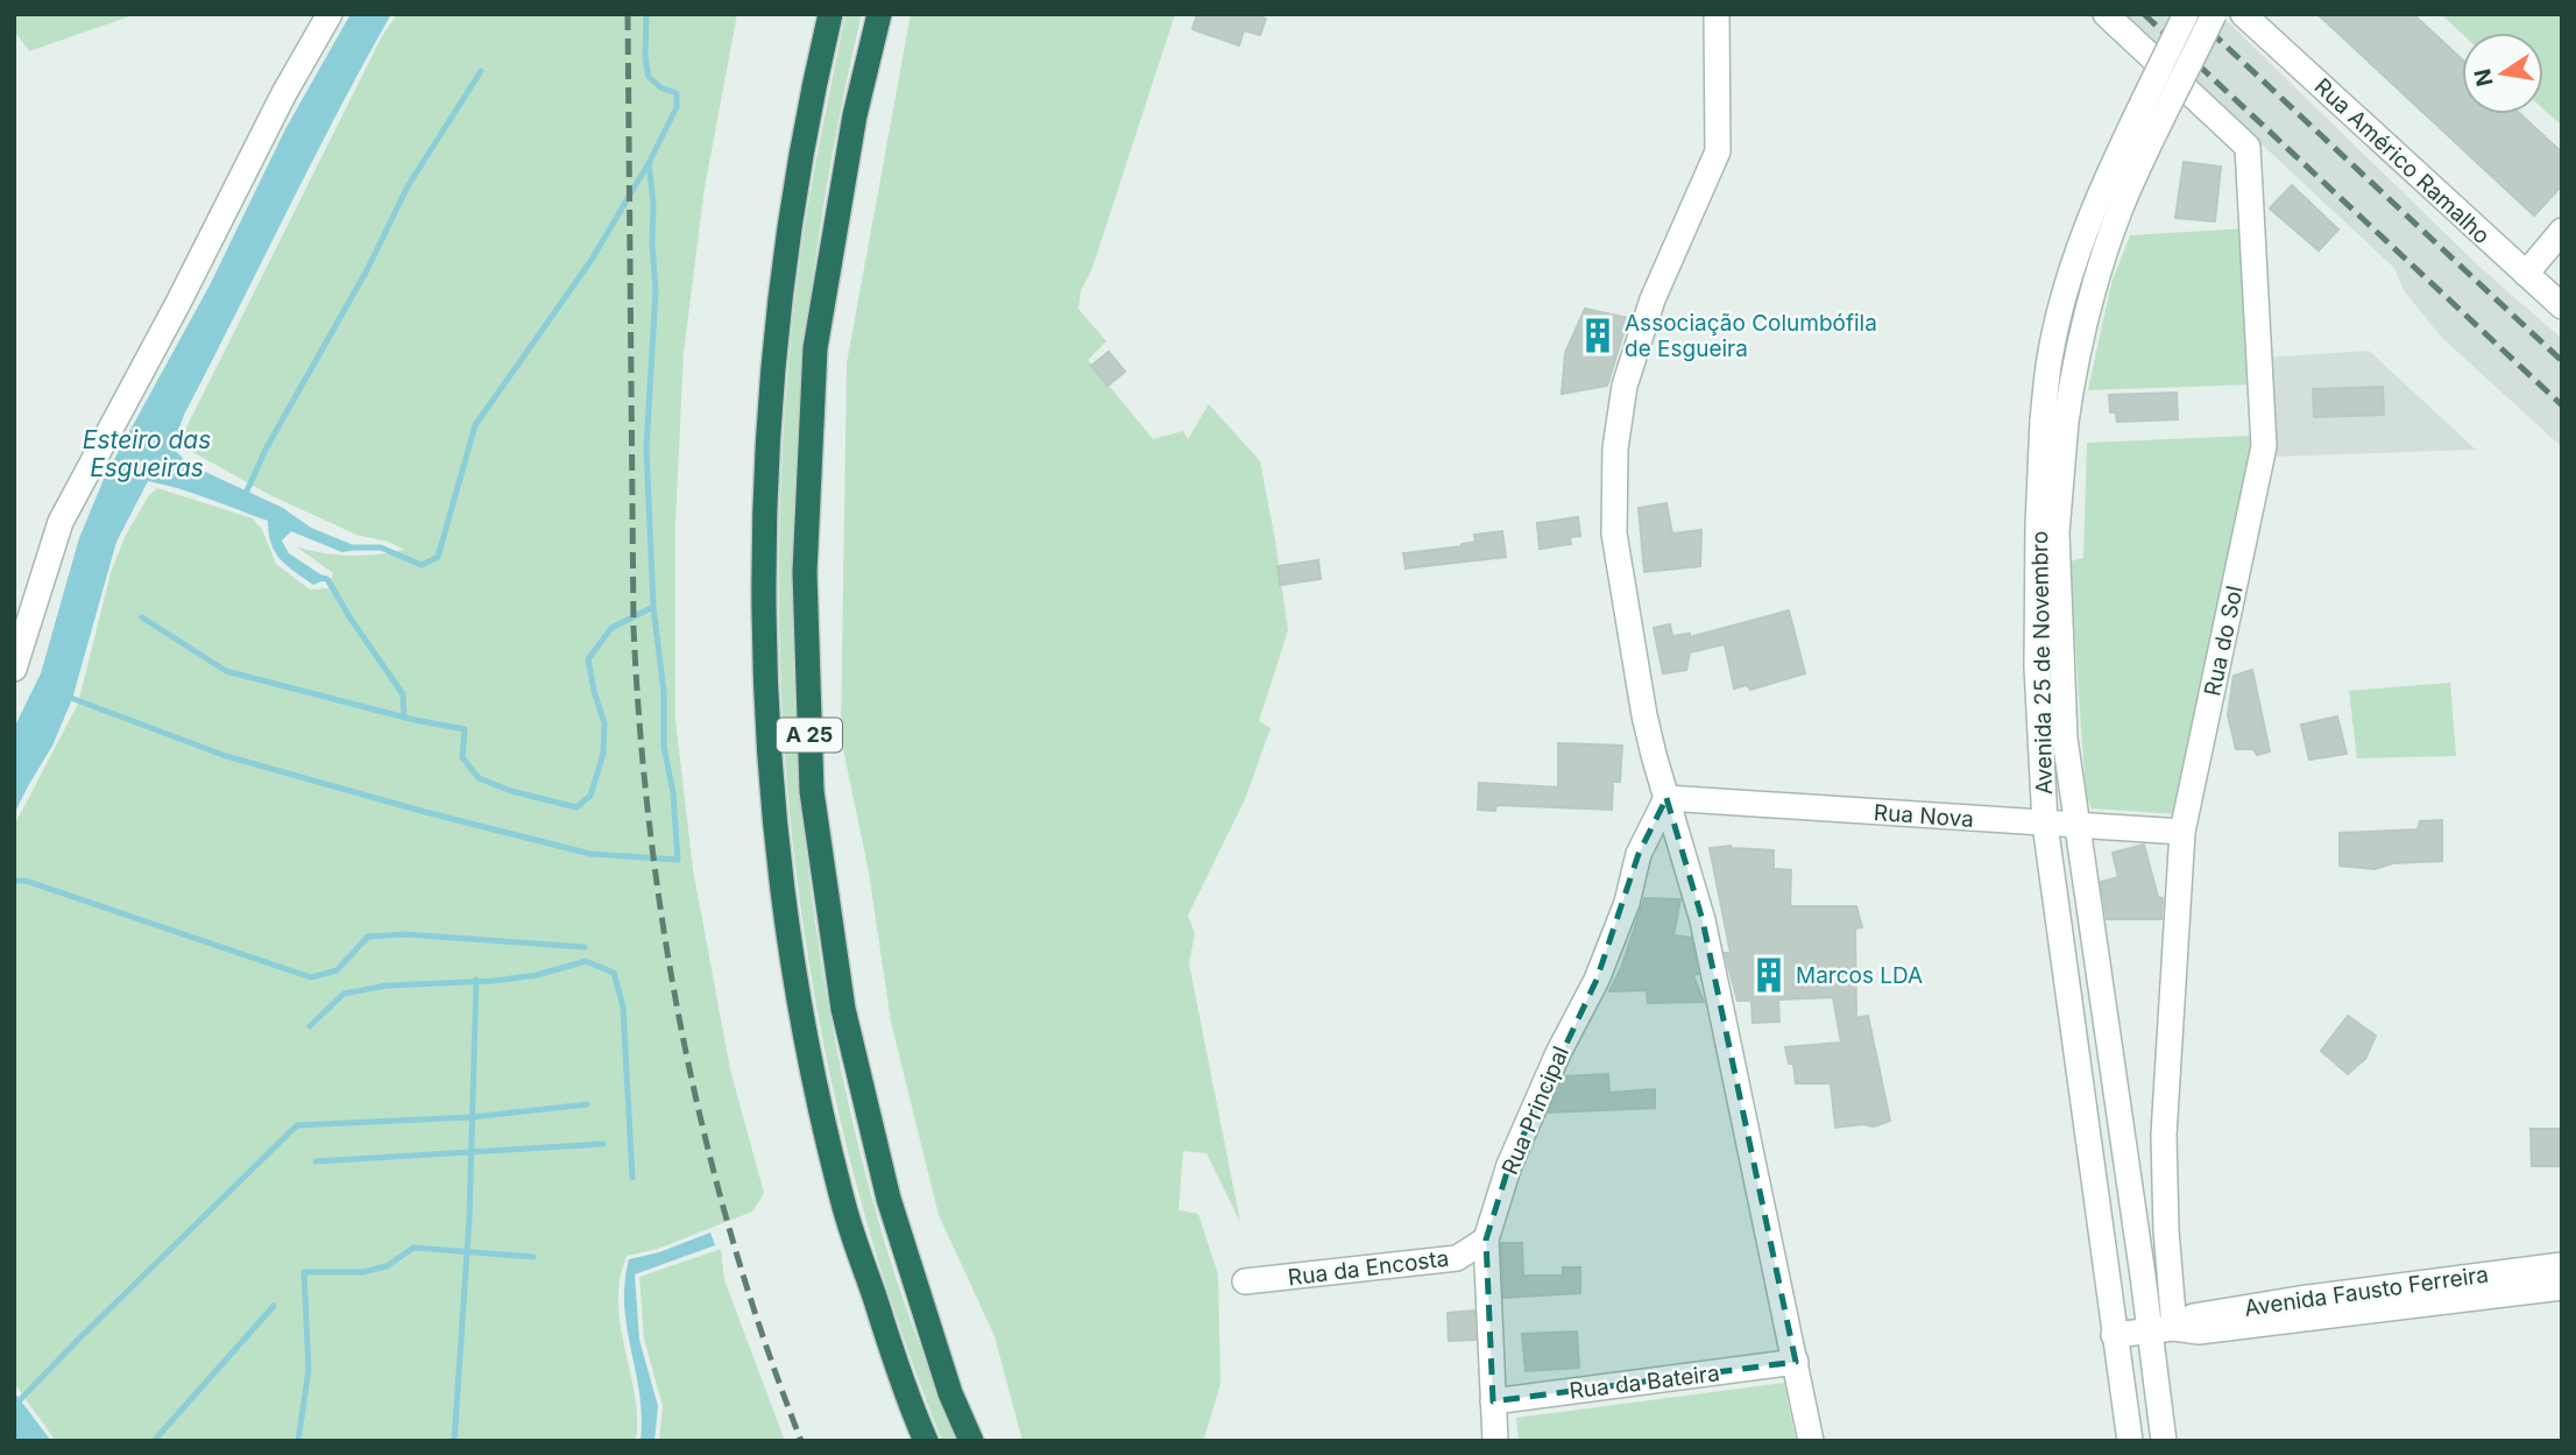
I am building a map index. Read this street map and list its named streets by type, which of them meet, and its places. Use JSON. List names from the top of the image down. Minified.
{"streets":{"highway":["A 25"],"street":["Rua Américo Ramalho","Rua do Sol","Avenida 25 de Novembro","Rua Nova","Rua Principal","Rua da Encosta","Avenida Fausto Ferreira","Rua da Bateira"]},"crossings":[["Rua do Sol","Rua Nova"],["Rua do Sol","Avenida Fausto Ferreira"],["Avenida 25 de Novembro","Rua Nova"],["Avenida 25 de Novembro","Avenida Fausto Ferreira"],["Rua Nova","Rua Principal"],["Rua Principal","Rua da Encosta"],["Rua Principal","Rua da Bateira"]],"water":["Esteiro das Esgueiras"],"places":{"building":["Associação Columbófila de Esgueira","Marcos LDA"]},"north":"left"}
